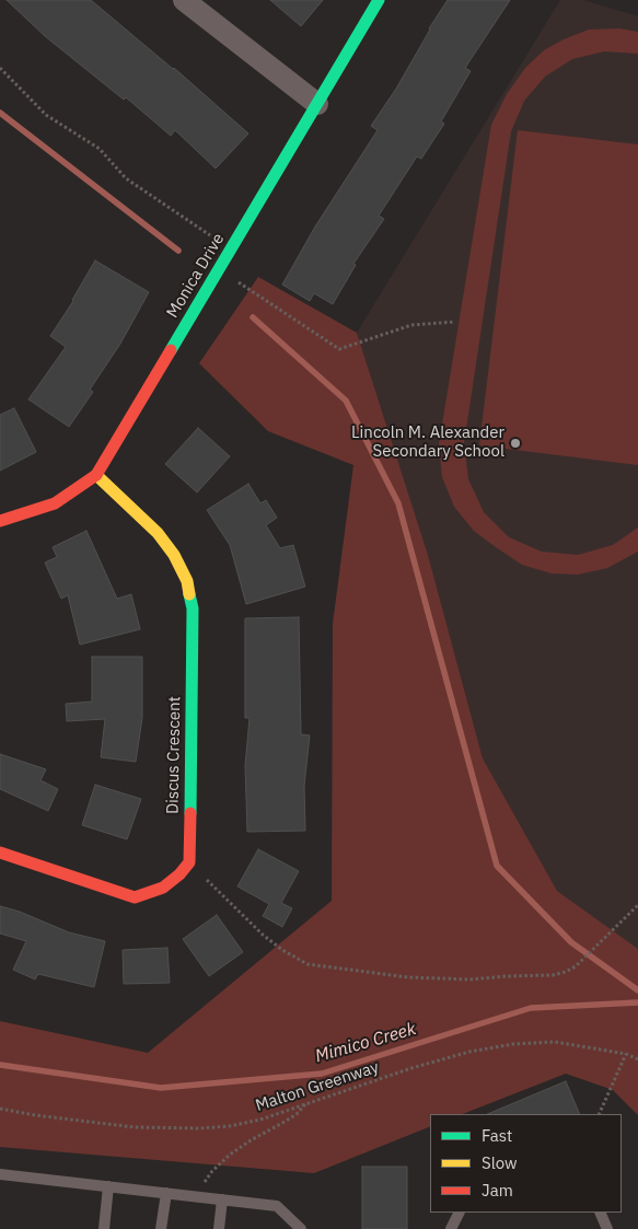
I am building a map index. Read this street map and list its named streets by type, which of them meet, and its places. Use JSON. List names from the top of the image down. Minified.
{"streets":{"street":["Monica Drive","Discus Crescent"],"path":["Malton Greenway"]},"crossings":[["Monica Drive","Discus Crescent"]],"water":["Mimico Creek"],"places":["Lincoln M. Alexander Secondary School"],"legend":["Fast","Slow","Jam"]}
